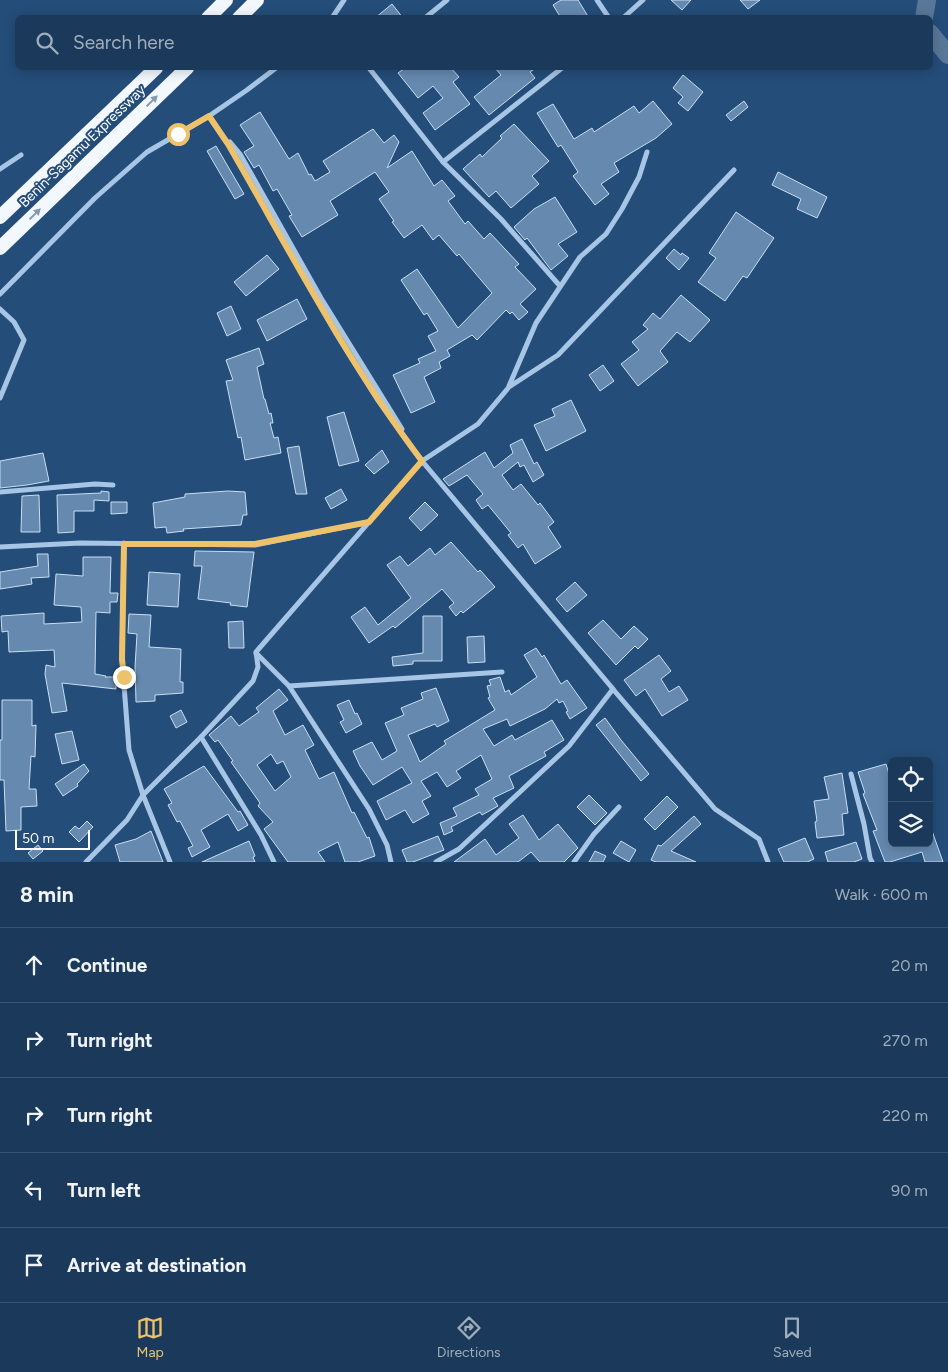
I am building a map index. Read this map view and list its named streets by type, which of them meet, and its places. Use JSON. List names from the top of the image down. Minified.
{"streets":{"highway":["Benin-Sagamu Expressway"]},"scale_bar":"50 m","page":{"search":"Search here","scale":"50 m","heading":["8 min","Walk · 600 m"],"list":[["Continue","20 m"],["Turn right","270 m"],["Turn right","220 m"],["Turn left","90 m"],"Arrive at destination"],"nav":["Map","Directions","Saved"]}}
